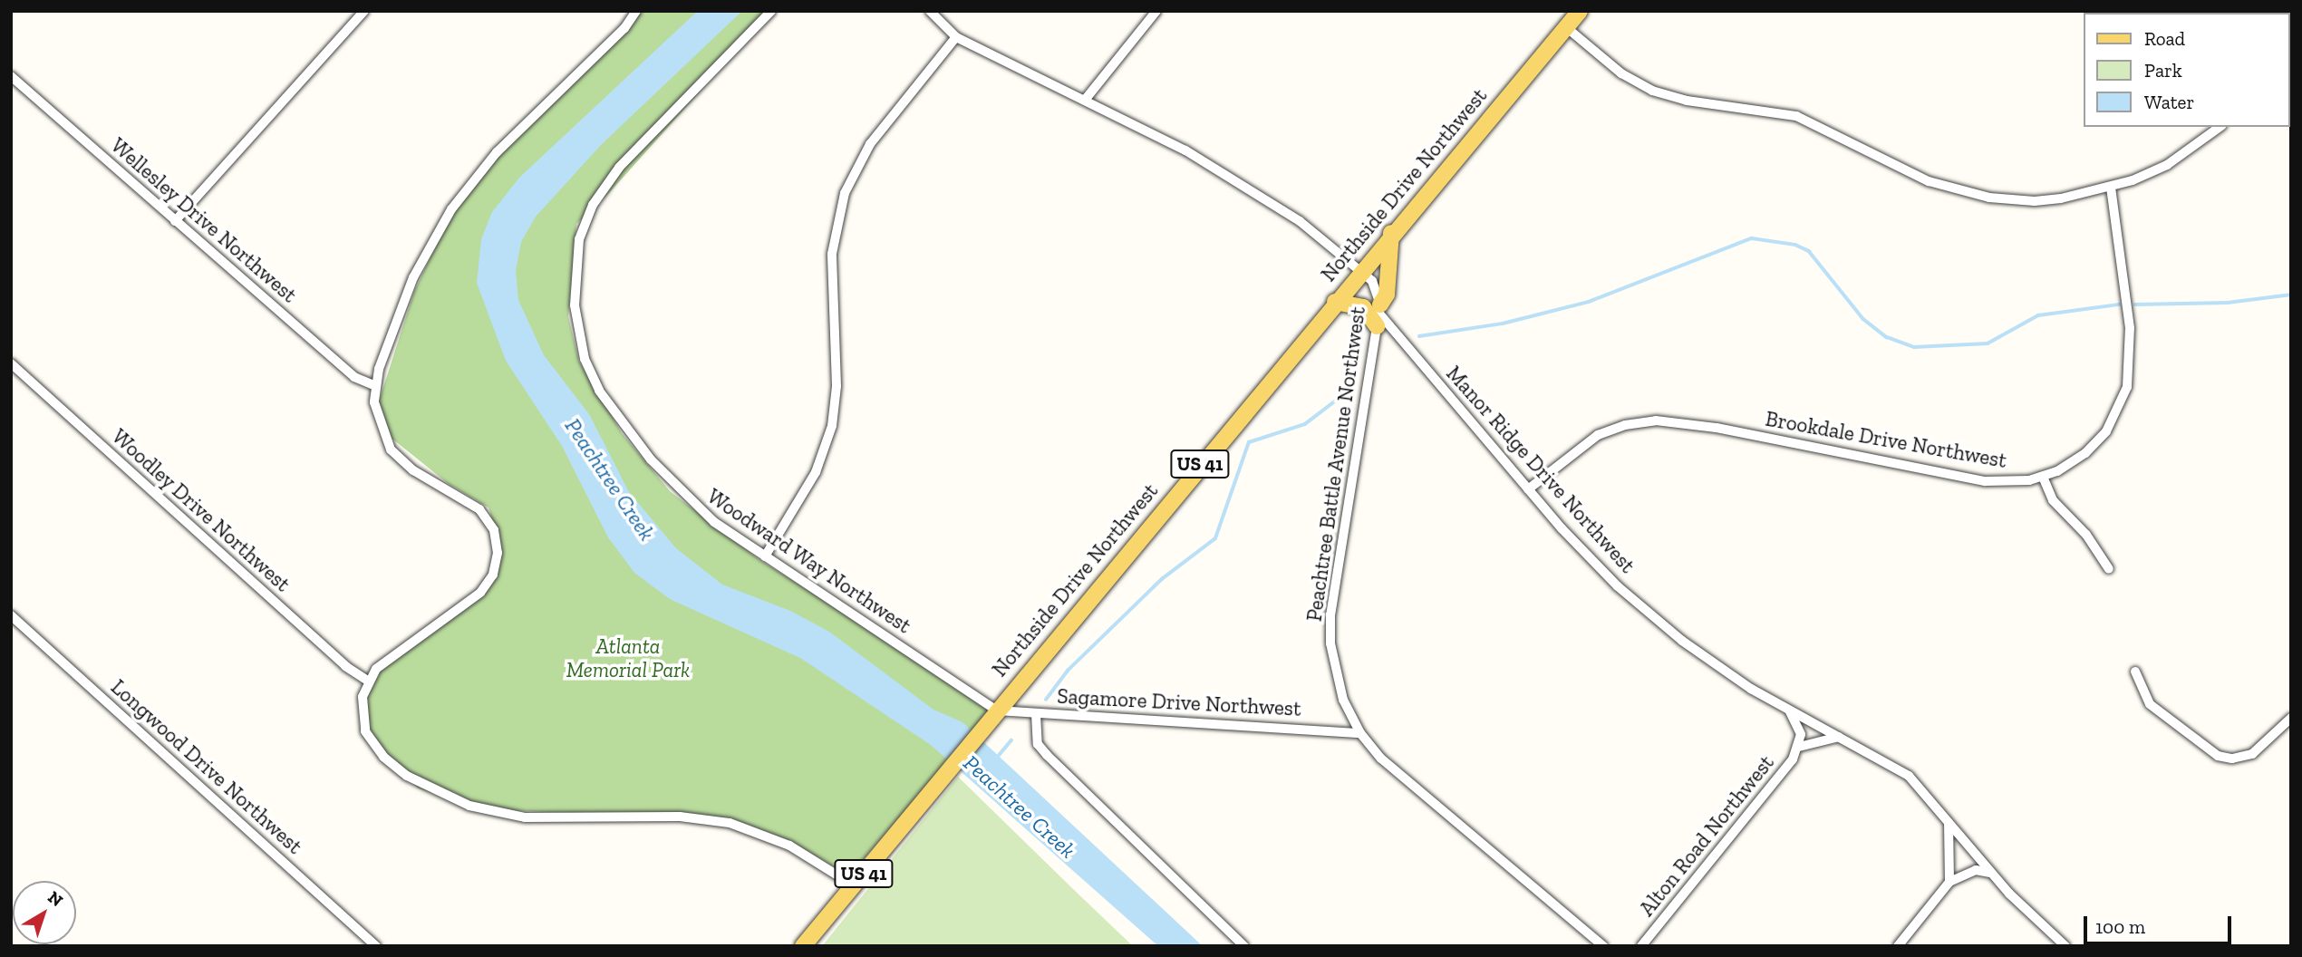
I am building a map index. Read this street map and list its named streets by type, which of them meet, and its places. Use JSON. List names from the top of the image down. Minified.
{"streets":{"main road":["Northside Drive Northwest","US 41"],"street":["Wellesley Drive Northwest","Brookdale Drive Northwest","Peachtree Battle Avenue Northwest","Manor Ridge Drive Northwest","Woodley Drive Northwest","Woodward Way Northwest","Sagamore Drive Northwest","Longwood Drive Northwest","Alton Road Northwest"]},"crossings":[["Northside Drive Northwest","Peachtree Battle Avenue Northwest"],["Northside Drive Northwest","Woodward Way Northwest"],["Northside Drive Northwest","Sagamore Drive Northwest"],["Brookdale Drive Northwest","Manor Ridge Drive Northwest"],["Peachtree Battle Avenue Northwest","Manor Ridge Drive Northwest"],["Peachtree Battle Avenue Northwest","Sagamore Drive Northwest"],["Manor Ridge Drive Northwest","Alton Road Northwest"],["Woodward Way Northwest","Sagamore Drive Northwest"]],"water":["Peachtree Creek"],"parks":["Atlanta Memorial Park"],"legend":["Road","Park","Water"],"scale_bar":"100 m","north":"top right"}
